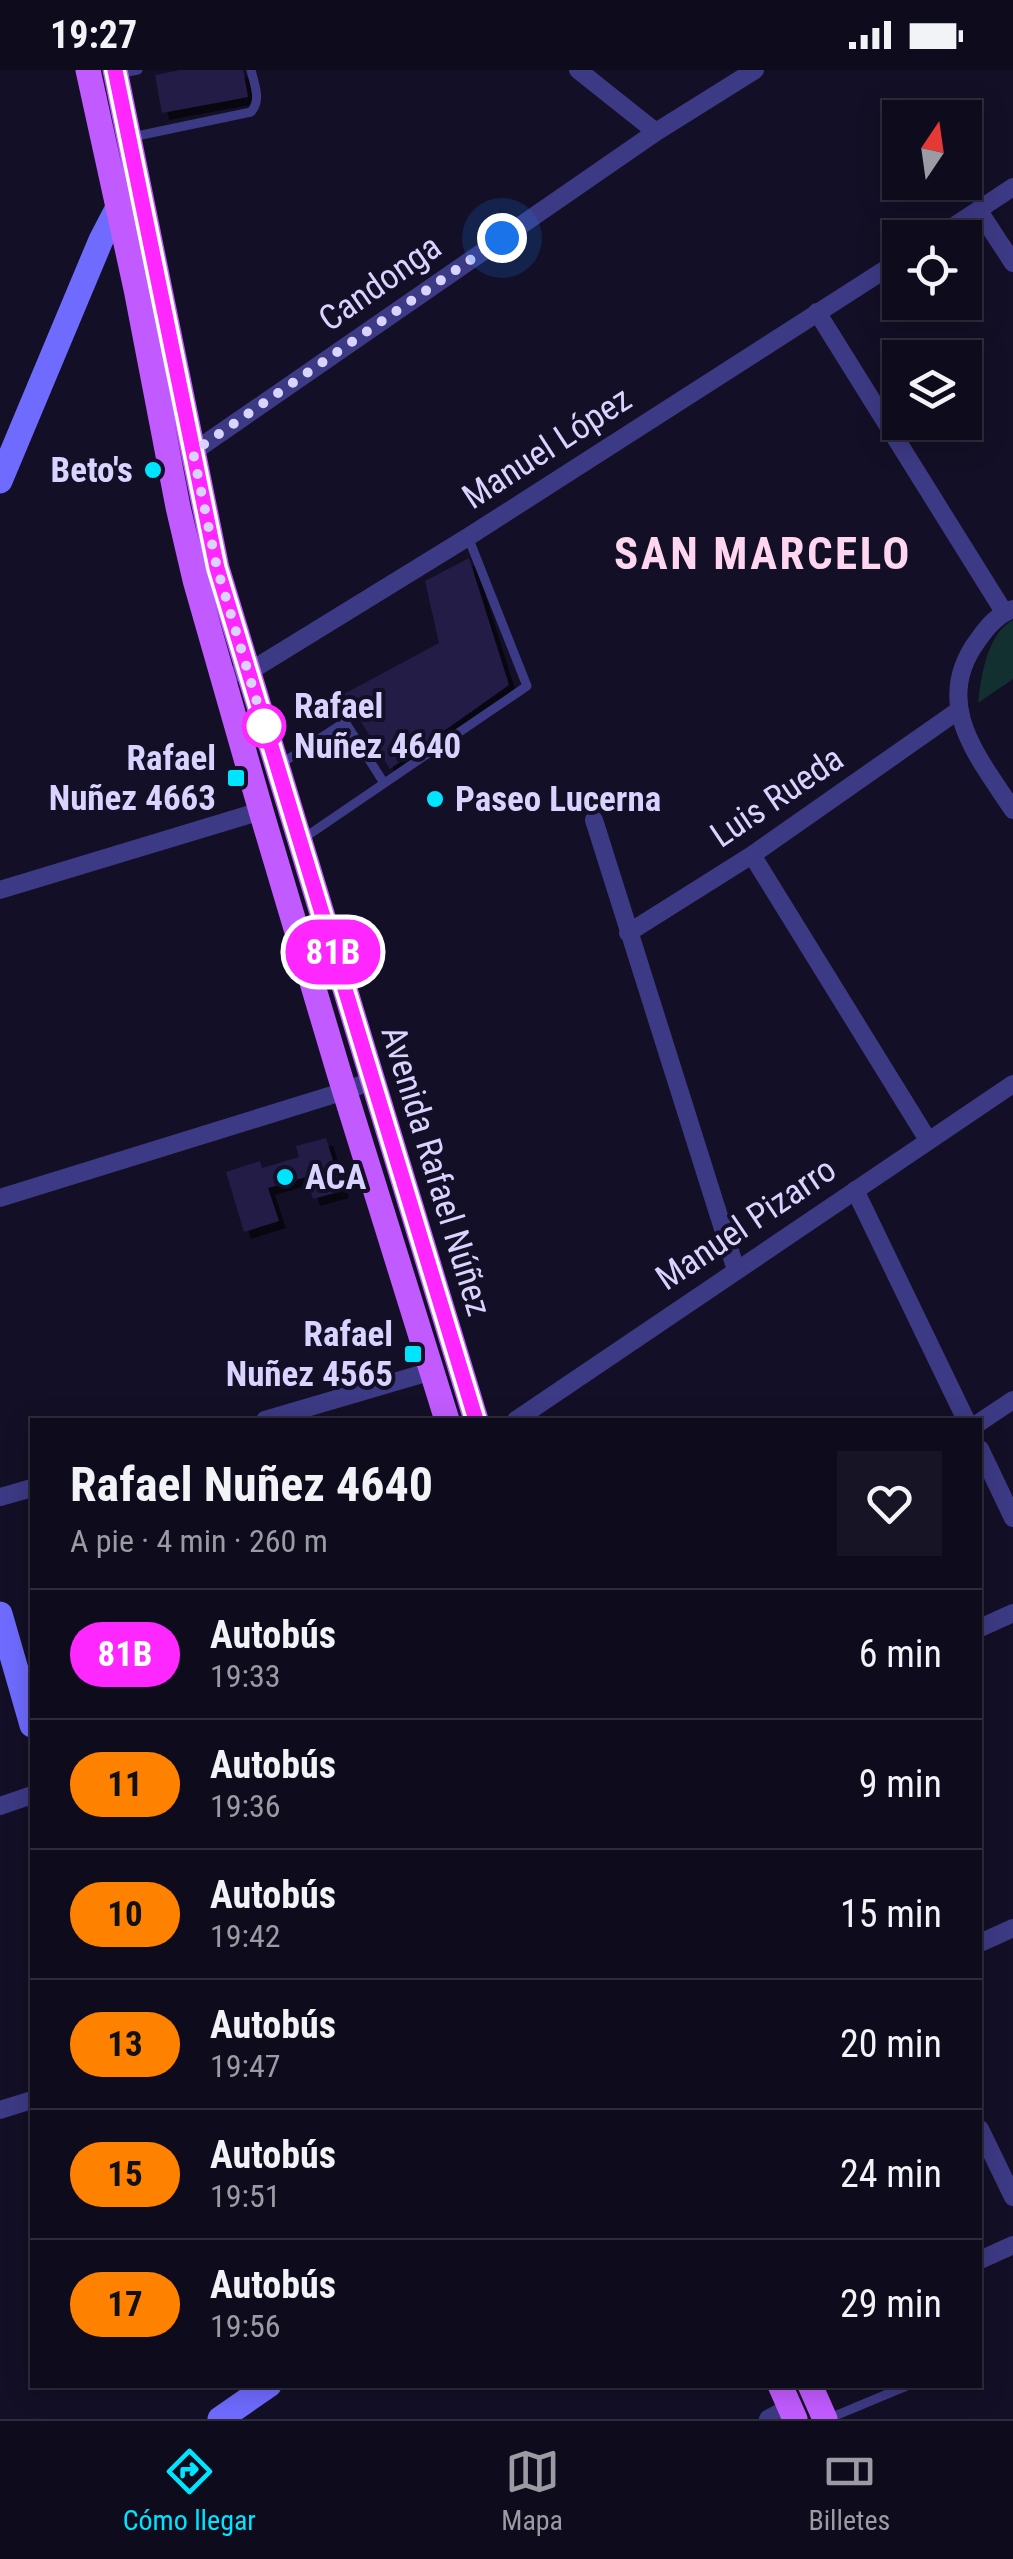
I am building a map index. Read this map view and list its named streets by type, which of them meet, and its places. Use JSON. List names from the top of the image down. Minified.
{"streets":{"main road":["Avenida Rafael Núñez"],"street":["Candonga","Manuel López","Luis Rueda","Manuel Pizarro"]},"crossings":[["Candonga","Avenida Rafael Núñez"],["Manuel López","Avenida Rafael Núñez"]],"districts":["SAN MARCELO"],"places":{"other":["Beto's","Rafael Nuñez 4640","Paseo Lucerna","ACA"],"transit":["Rafael Nuñez 4663","Rafael Nuñez 4565"]},"lines":["bus line 81B"],"north":"top","page":{"status":"19:27","on_map":"81B","heading":["Rafael Nuñez 4640","A pie · 4 min · 260 m"],"list":[{"mark":"81B","name":"Autobús","note":"19:33","value":"6 min"},{"mark":"11","name":"Autobús","note":"19:36","value":"9 min"},{"mark":"10","name":"Autobús","note":"19:42","value":"15 min"},{"mark":"13","name":"Autobús","note":"19:47","value":"20 min"},{"mark":"15","name":"Autobús","note":"19:51","value":"24 min"},{"mark":"17","name":"Autobús","note":"19:56","value":"29 min"}],"tabs":["Cómo llegar","Mapa","Billetes"]}}
